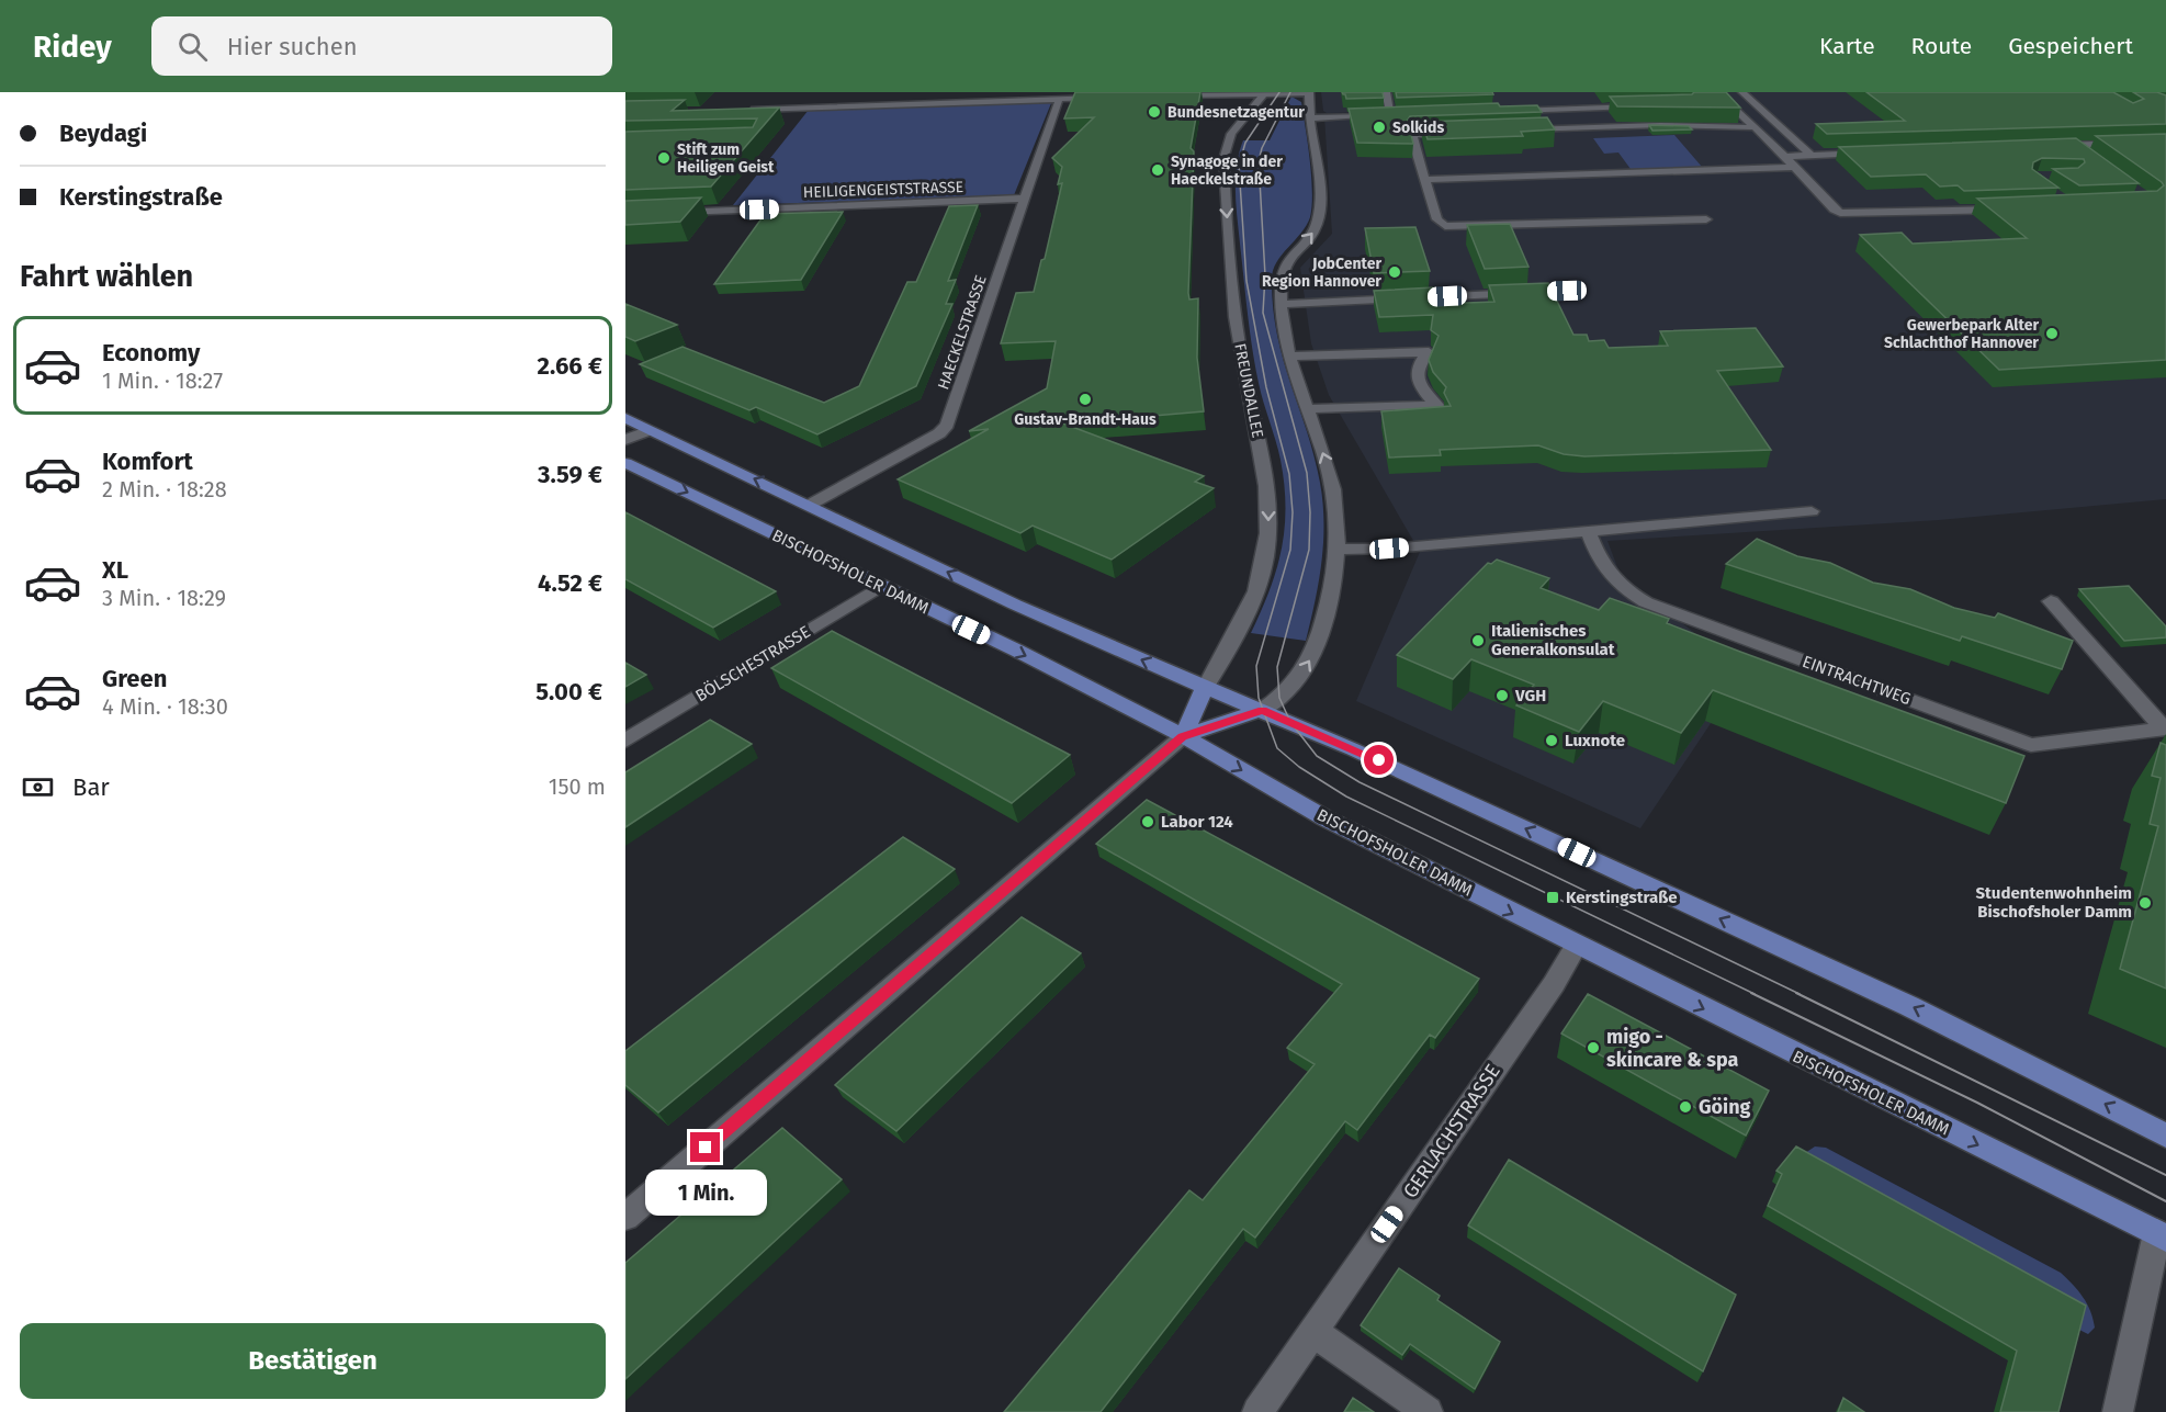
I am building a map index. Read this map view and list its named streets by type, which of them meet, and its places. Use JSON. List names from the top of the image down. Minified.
{"streets":{"main road":["BISCHOFSHOLER DAMM"],"street":["HEILIGENGEISTSTRASSE","HAECKELSTRASSE","FREUNDALLEE","BÖLSCHESTRASSE","EINTRACHTWEG","GERLACHSTRASSE"]},"crossings":[["HEILIGENGEISTSTRASSE","HAECKELSTRASSE"],["BISCHOFSHOLER DAMM","BÖLSCHESTRASSE"],["BISCHOFSHOLER DAMM","GERLACHSTRASSE"]],"places":{"other":["Bundesnetzagentur","Solkids","Stift zum Heiligen Geist","Synagoge in der Haeckelstraße","JobCenter Region Hannover","Gewerbepark Alter Schlachthof Hannover","Gustav-Brandt-Haus","Italienisches Generalkonsulat","VGH","Luxnote","Labor 124","Studentenwohnheim Bischofsholer Damm","migo - skincare & spa","Göing"],"transit":["Kerstingstraße"]},"page":{"header":"Ridey","search":"Hier suchen","nav":["Karte","Route","Gespeichert"],"banner":["Beydagi","Kerstingstraße"],"heading":"Fahrt wählen","list":[{"name":"Economy","note":"1 Min. · 18:27","value":"2.66 €"},{"name":"Komfort","note":"2 Min. · 18:28","value":"3.59 €"},{"name":"XL","note":"3 Min. · 18:29","value":"4.52 €"},{"name":"Green","note":"4 Min. · 18:30","value":"5.00 €"}],"pay":["Bar","150 m"],"bubble":"1 Min.","buttons":"Bestätigen"}}
